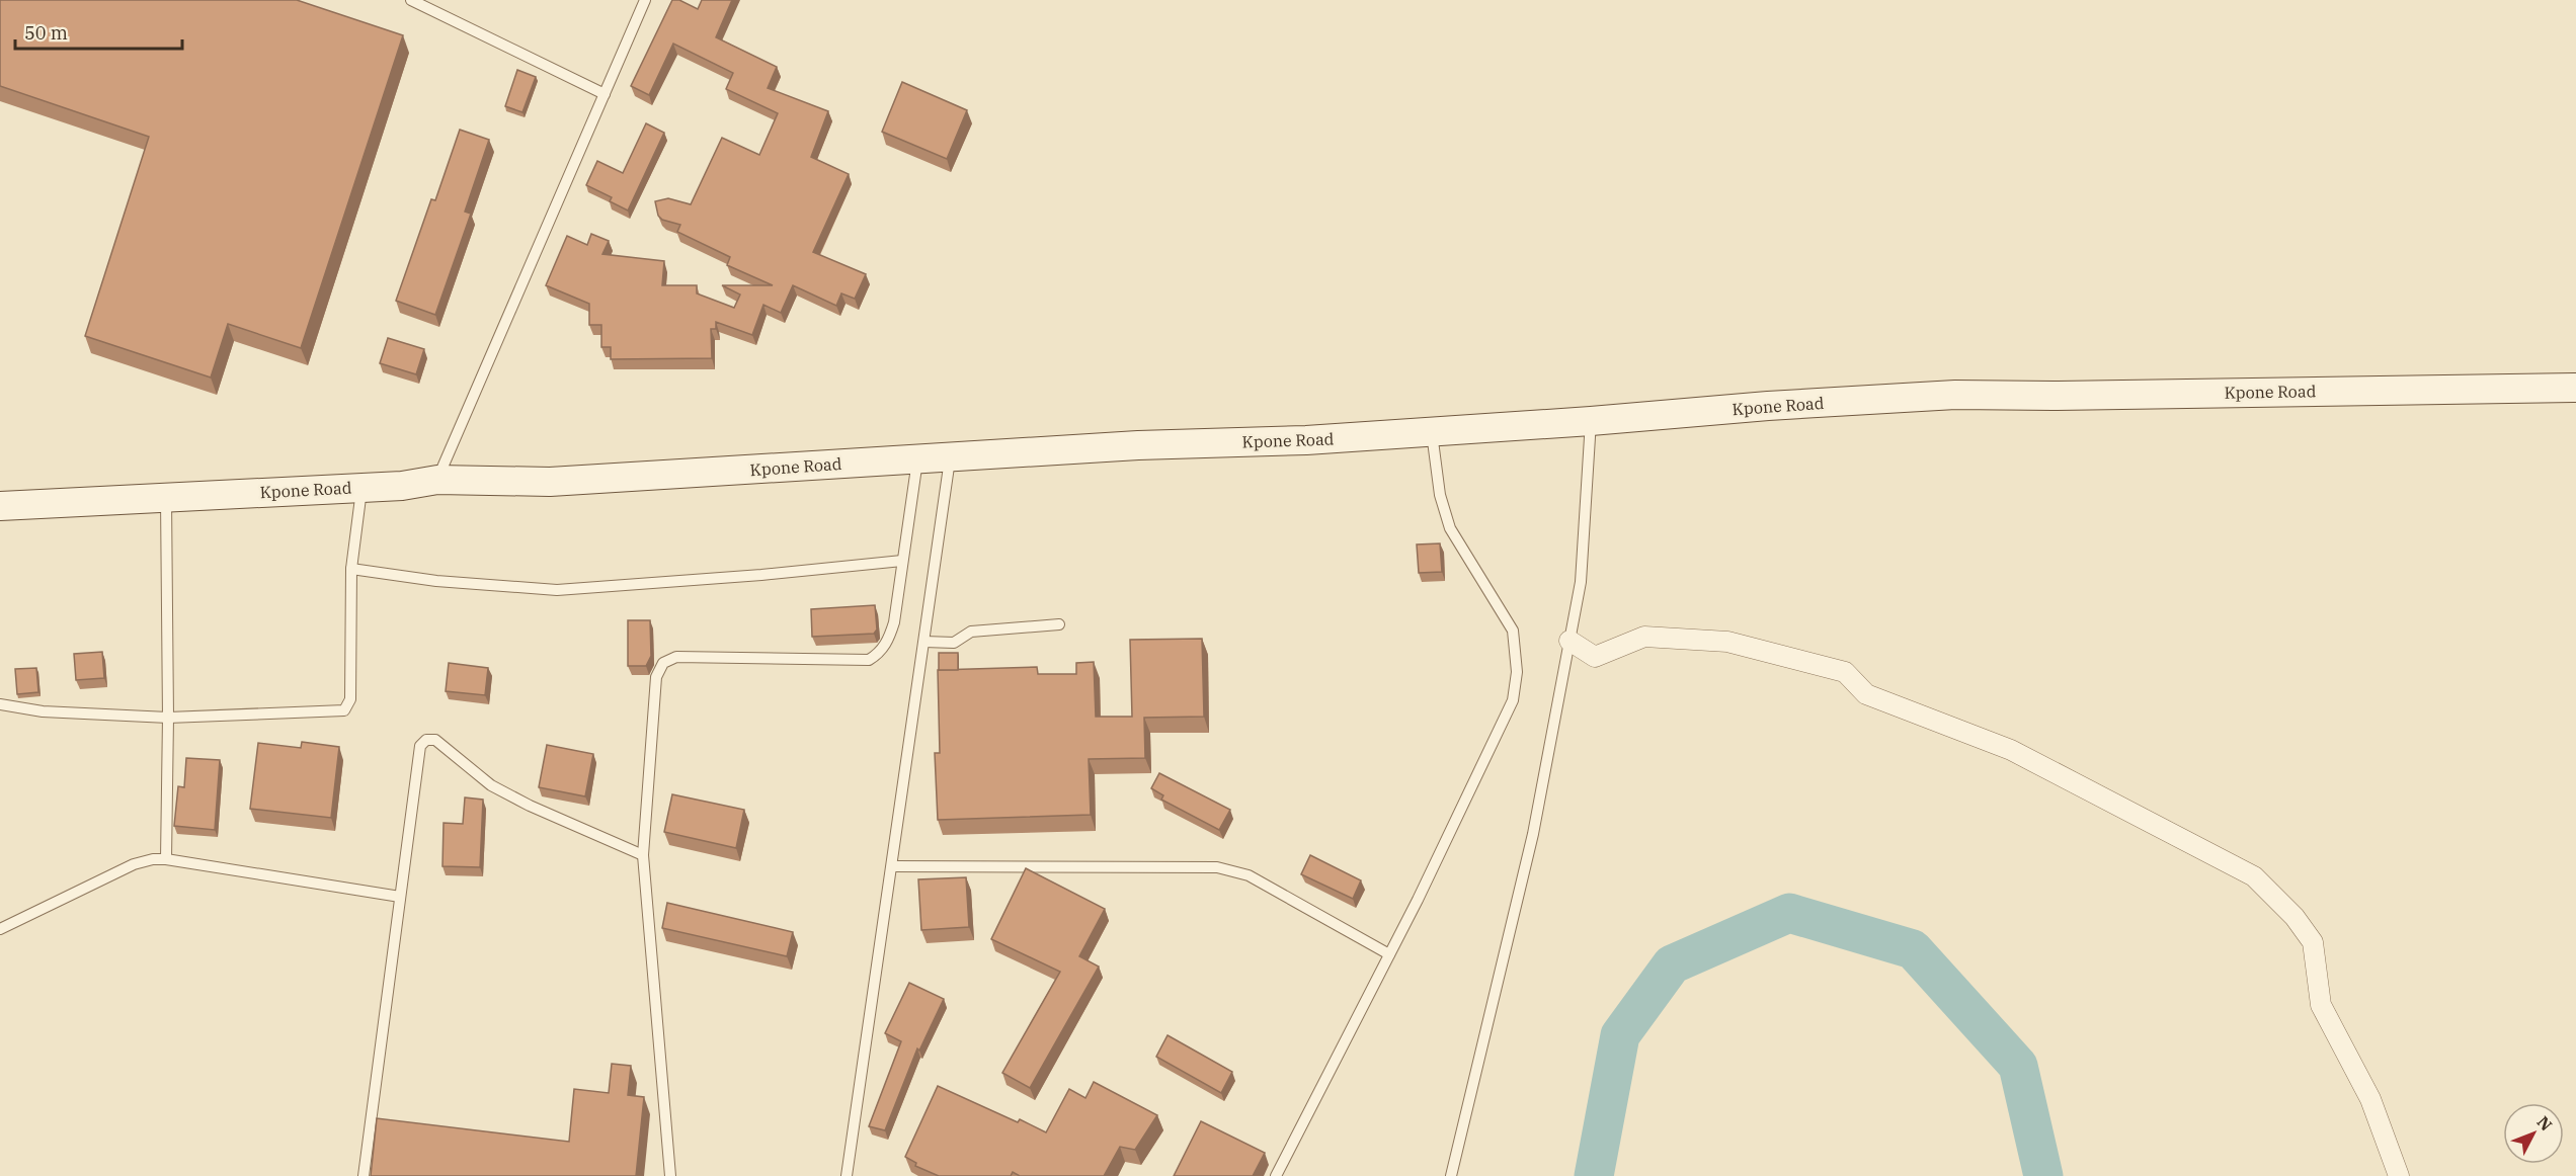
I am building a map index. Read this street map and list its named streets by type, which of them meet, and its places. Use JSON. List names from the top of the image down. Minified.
{"streets":{"main road":["Kpone Road"]},"scale_bar":"50 m","north":"top right"}
